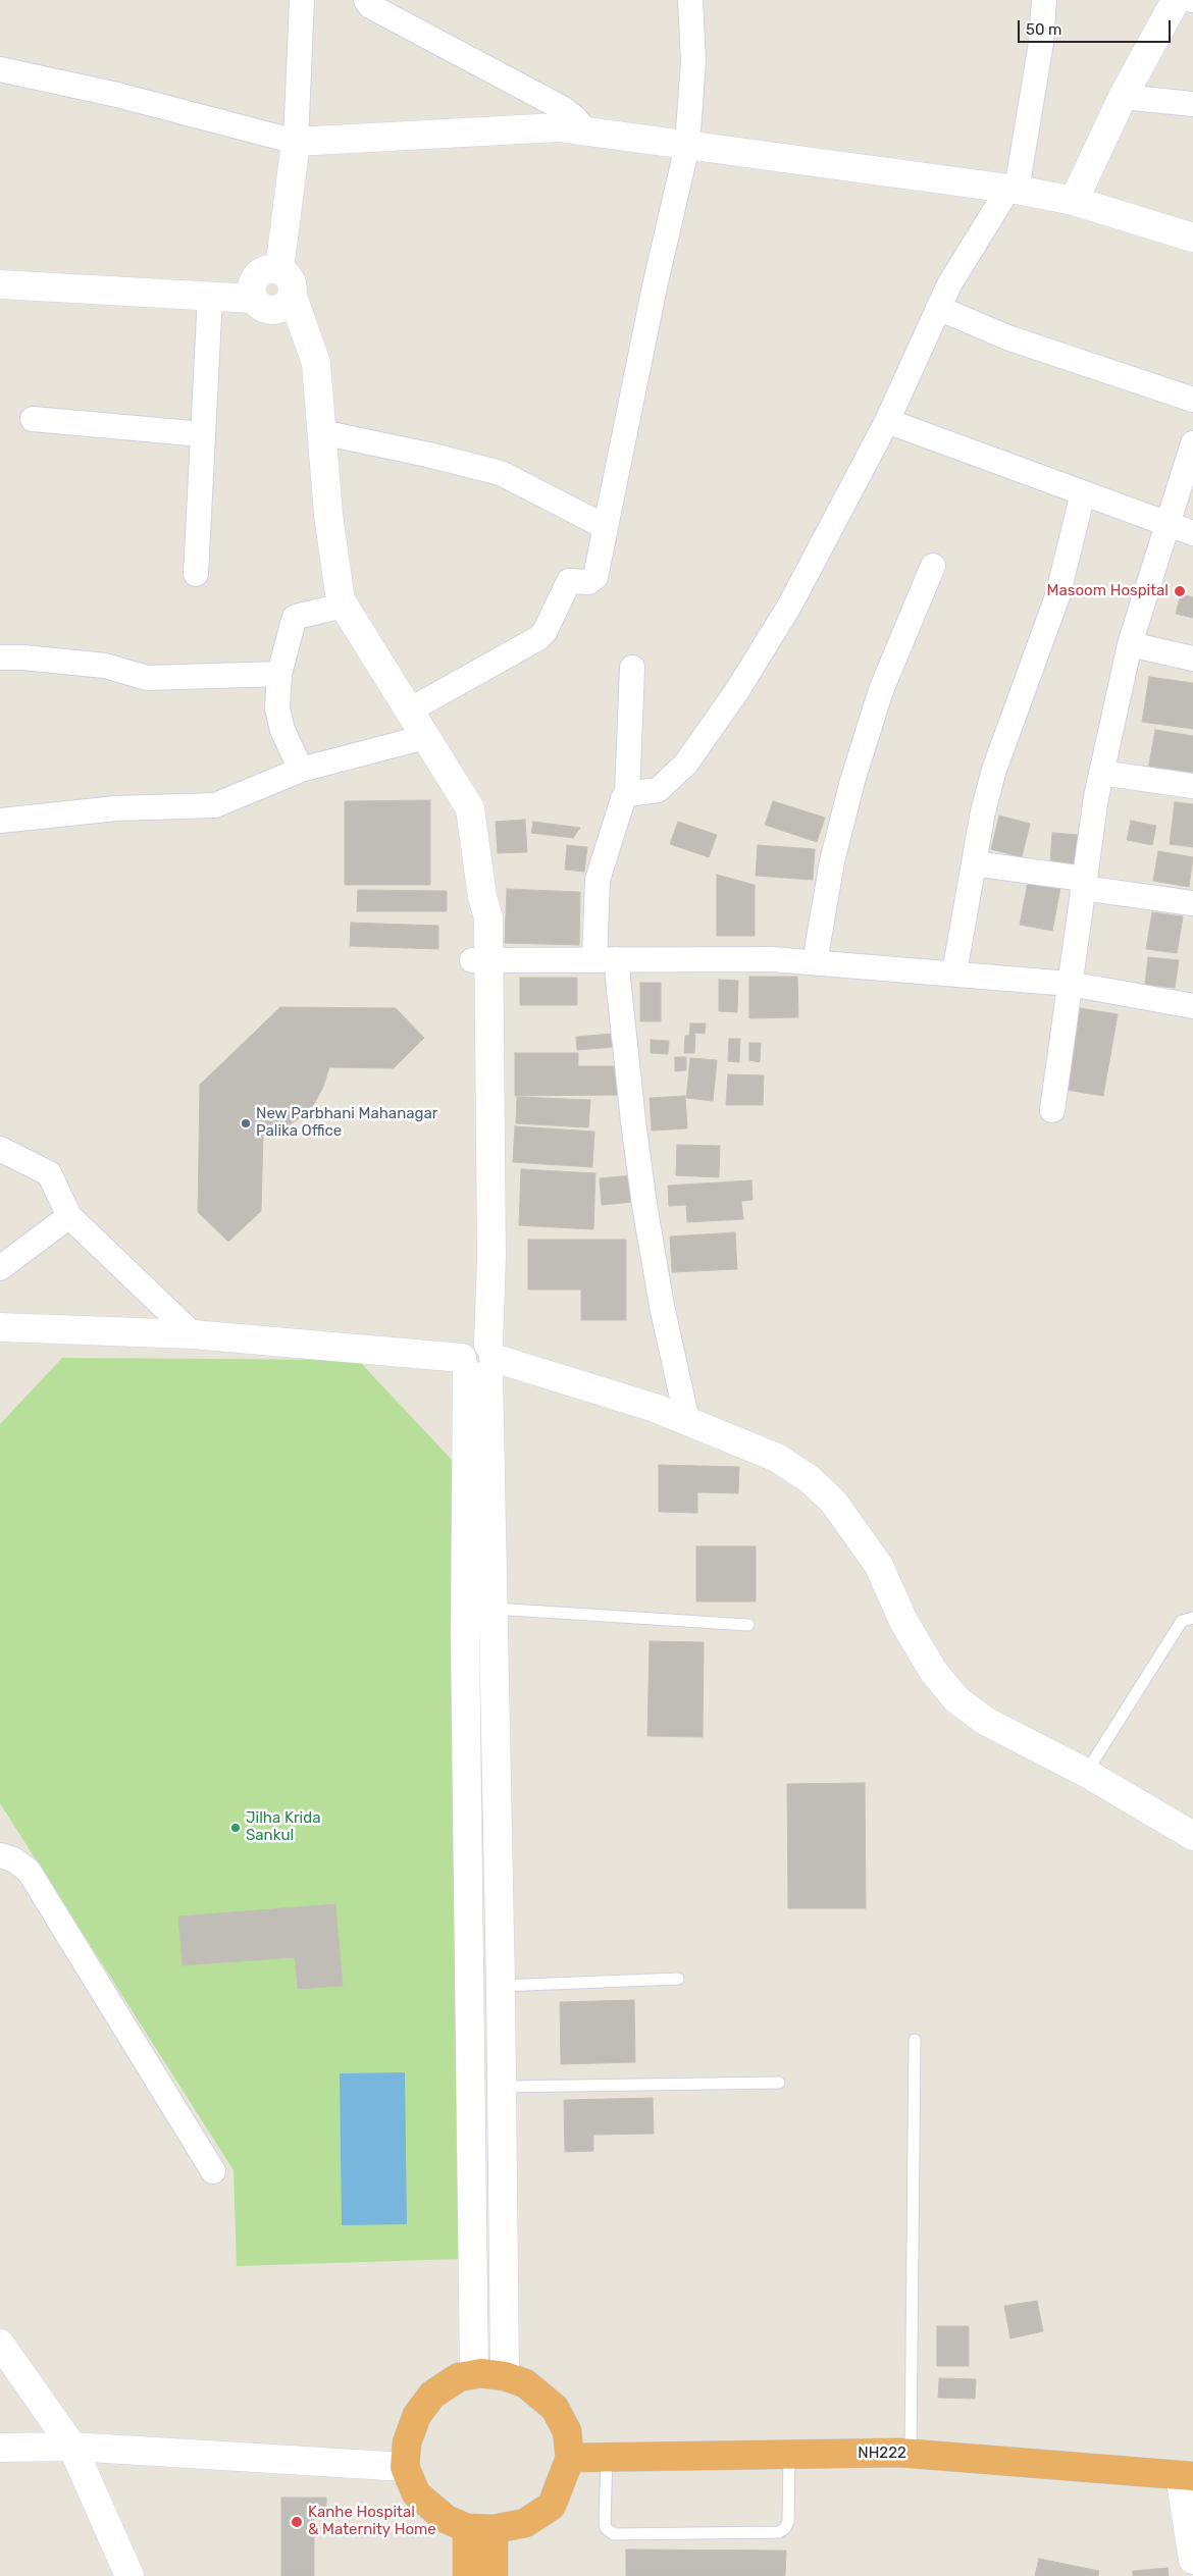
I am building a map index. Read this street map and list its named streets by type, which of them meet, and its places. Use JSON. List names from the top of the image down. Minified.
{"streets":{"highway":["NH222"]},"places":["Masoom Hospital","New Parbhani Mahanagar Palika Office","Jilha Krida Sankul","Kanhe Hospital & Maternity Home"],"scale_bar":"50 m"}
